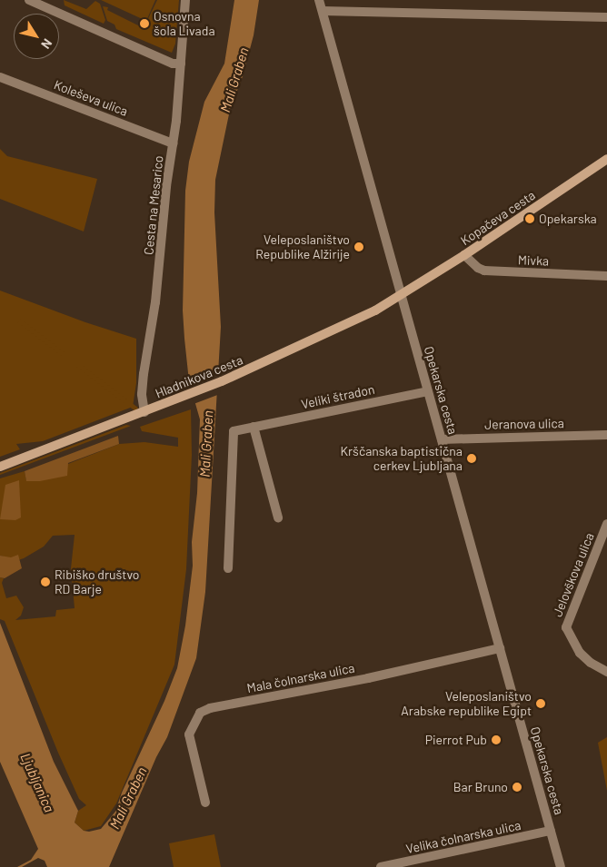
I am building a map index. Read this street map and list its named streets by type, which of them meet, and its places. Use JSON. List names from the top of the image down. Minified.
{"streets":{"main road":["Kopačeva cesta","Hladnikova cesta"],"street":["Koleševa ulica","Cesta na Mesarico","Mivka","Opekarska cesta","Veliki štradon","Jeranova ulica","Jelovškova ulica","Mala čolnarska ulica","Velika čolnarska ulica"]},"crossings":[["Koleševa ulica","Cesta na Mesarico"],["Cesta na Mesarico","Hladnikova cesta"],["Kopačeva cesta","Mivka"],["Kopačeva cesta","Hladnikova cesta"],["Kopačeva cesta","Opekarska cesta"],["Hladnikova cesta","Opekarska cesta"],["Opekarska cesta","Veliki štradon"],["Opekarska cesta","Jeranova ulica"],["Opekarska cesta","Mala čolnarska ulica"],["Opekarska cesta","Velika čolnarska ulica"]],"water":["Mali Graben","Ljubljanica"],"places":["Osnovna šola Livada","Opekarska","Veleposlaništvo Republike Alžirije","Krščanska baptistična cerkev Ljubljana","Ribiško društvo RD Barje","Veleposlaništvo Arabske republike Egipt","Pierrot Pub","Bar Bruno"],"north":"bottom right"}
